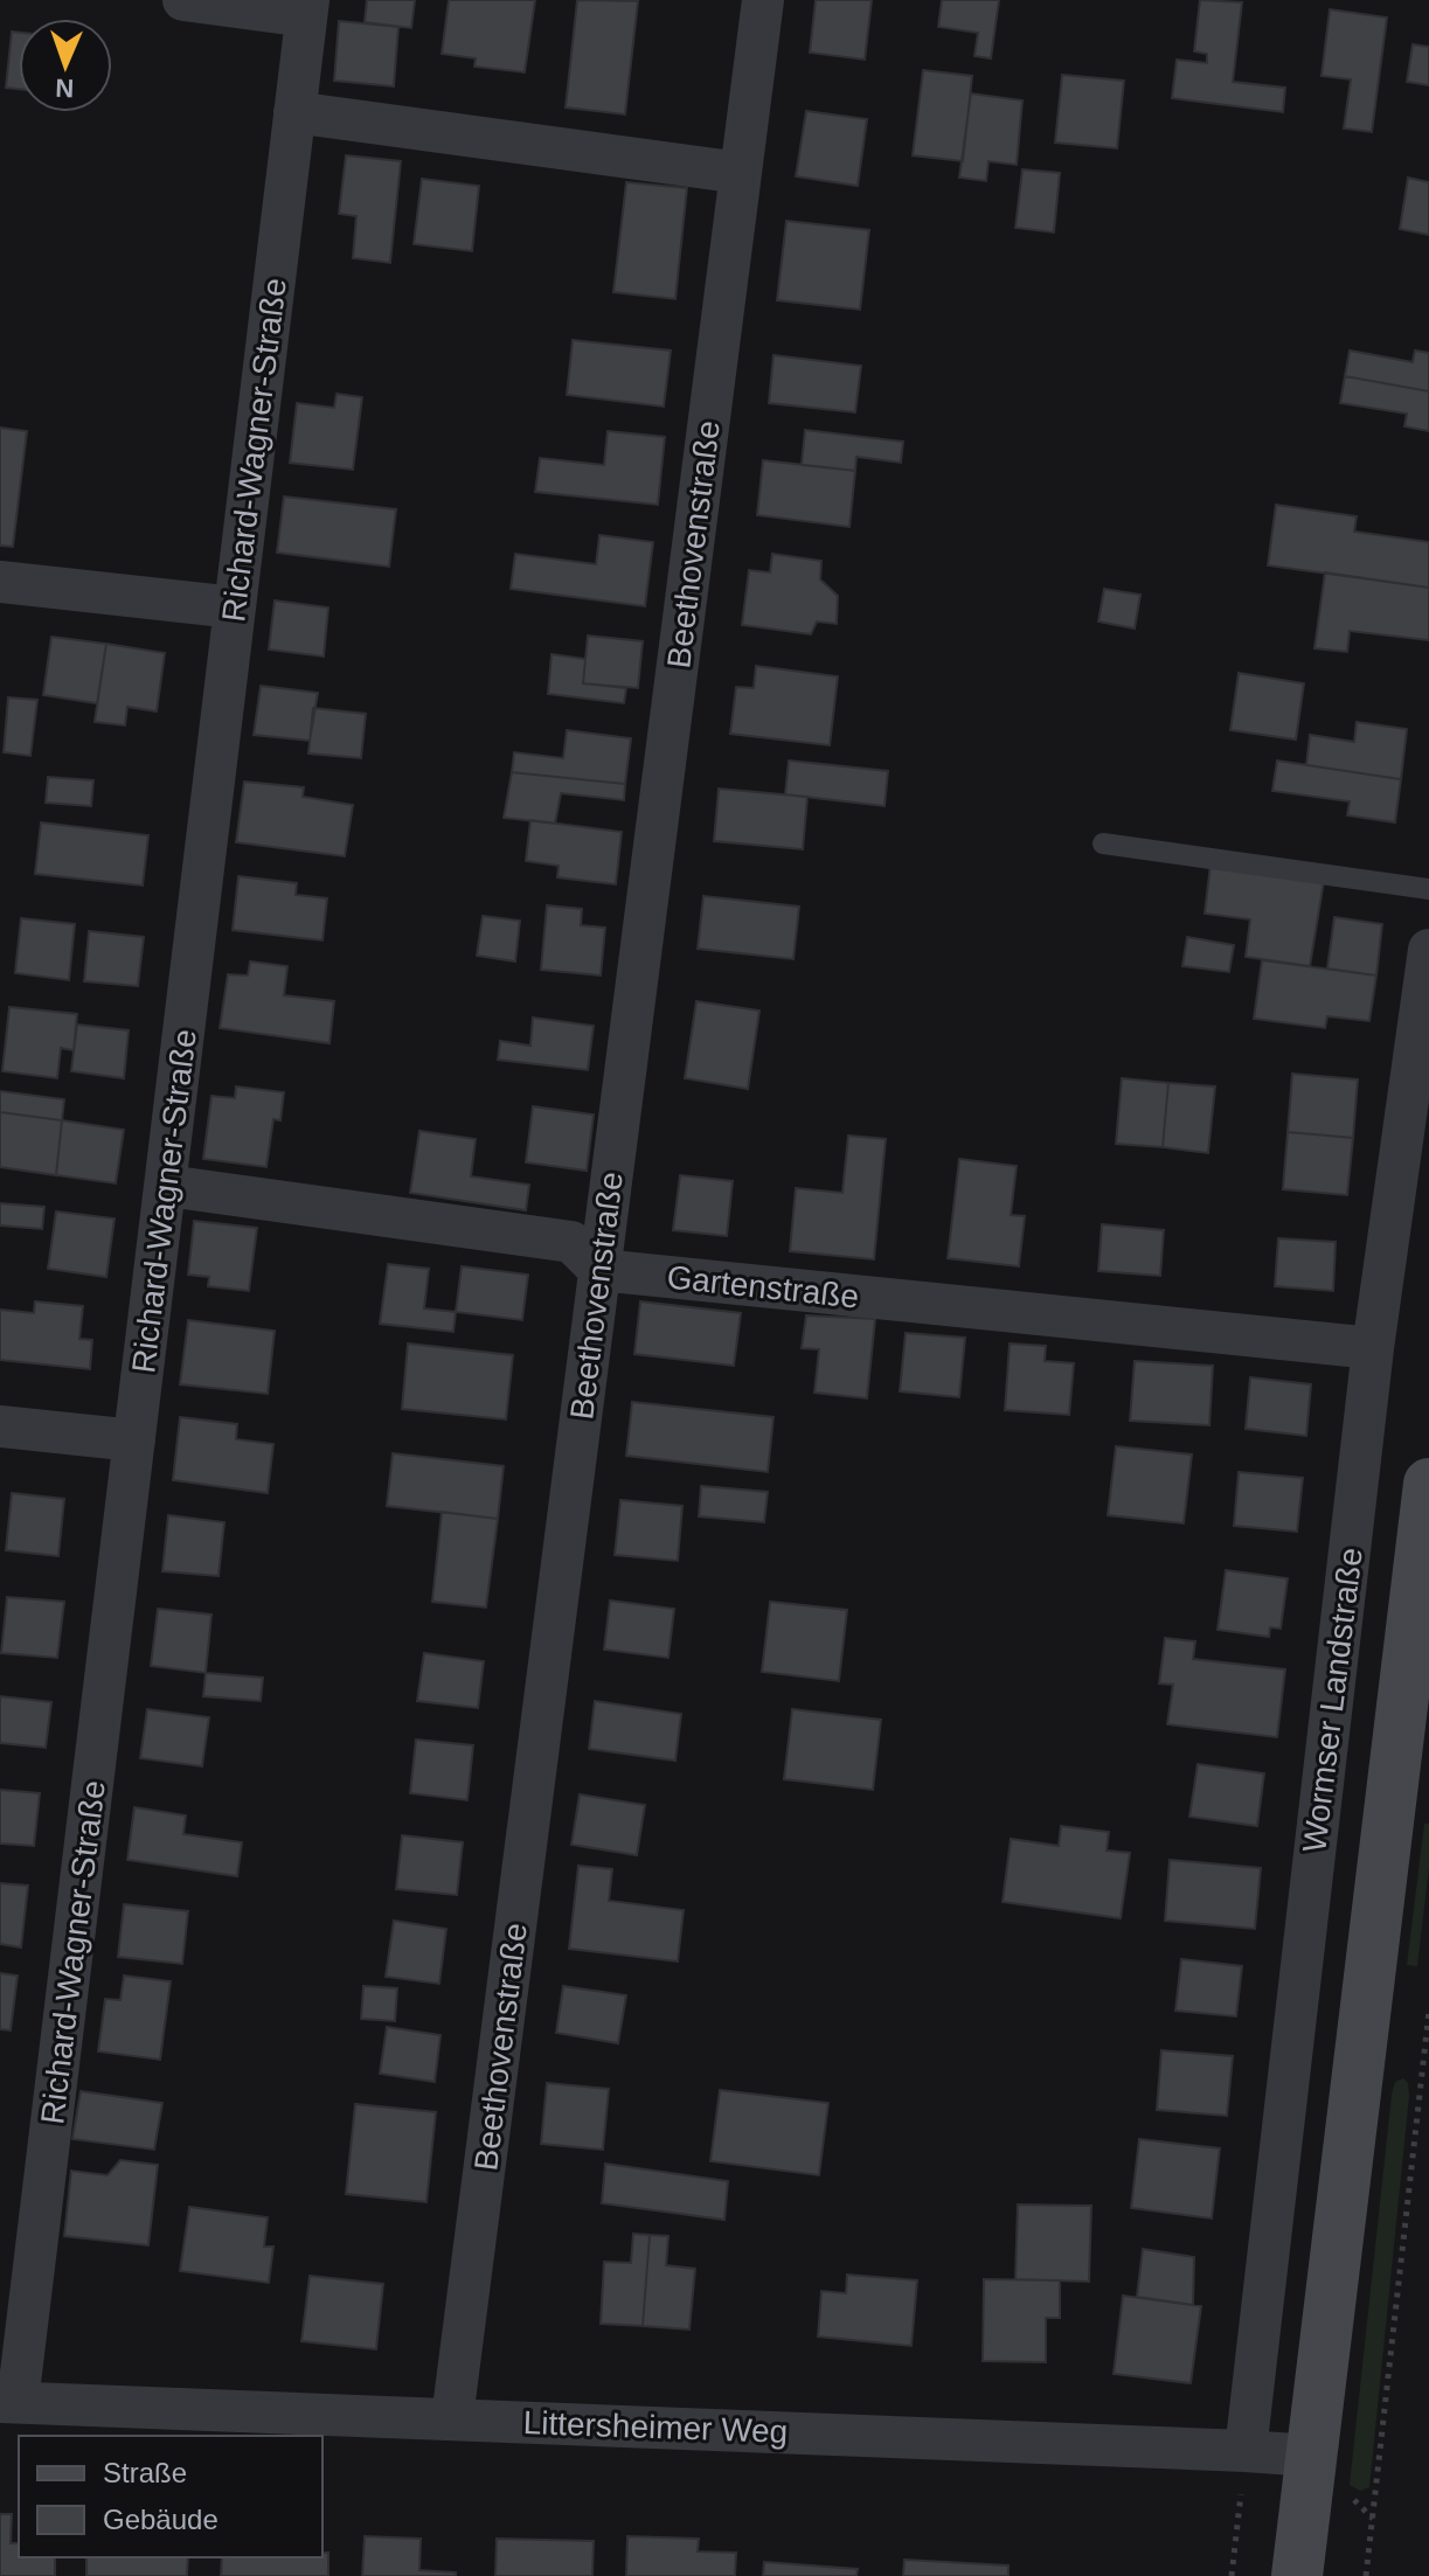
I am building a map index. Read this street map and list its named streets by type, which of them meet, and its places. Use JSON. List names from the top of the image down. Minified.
{"streets":{"street":["Richard-Wagner-Straße","Beethovenstraße","Gartenstraße","Wormser Landstraße","Littersheimer Weg"]},"crossings":[["Richard-Wagner-Straße","Littersheimer Weg"],["Beethovenstraße","Gartenstraße"],["Beethovenstraße","Littersheimer Weg"],["Gartenstraße","Wormser Landstraße"],["Wormser Landstraße","Littersheimer Weg"]],"legend":["Straße","Gebäude"],"north":"bottom"}
